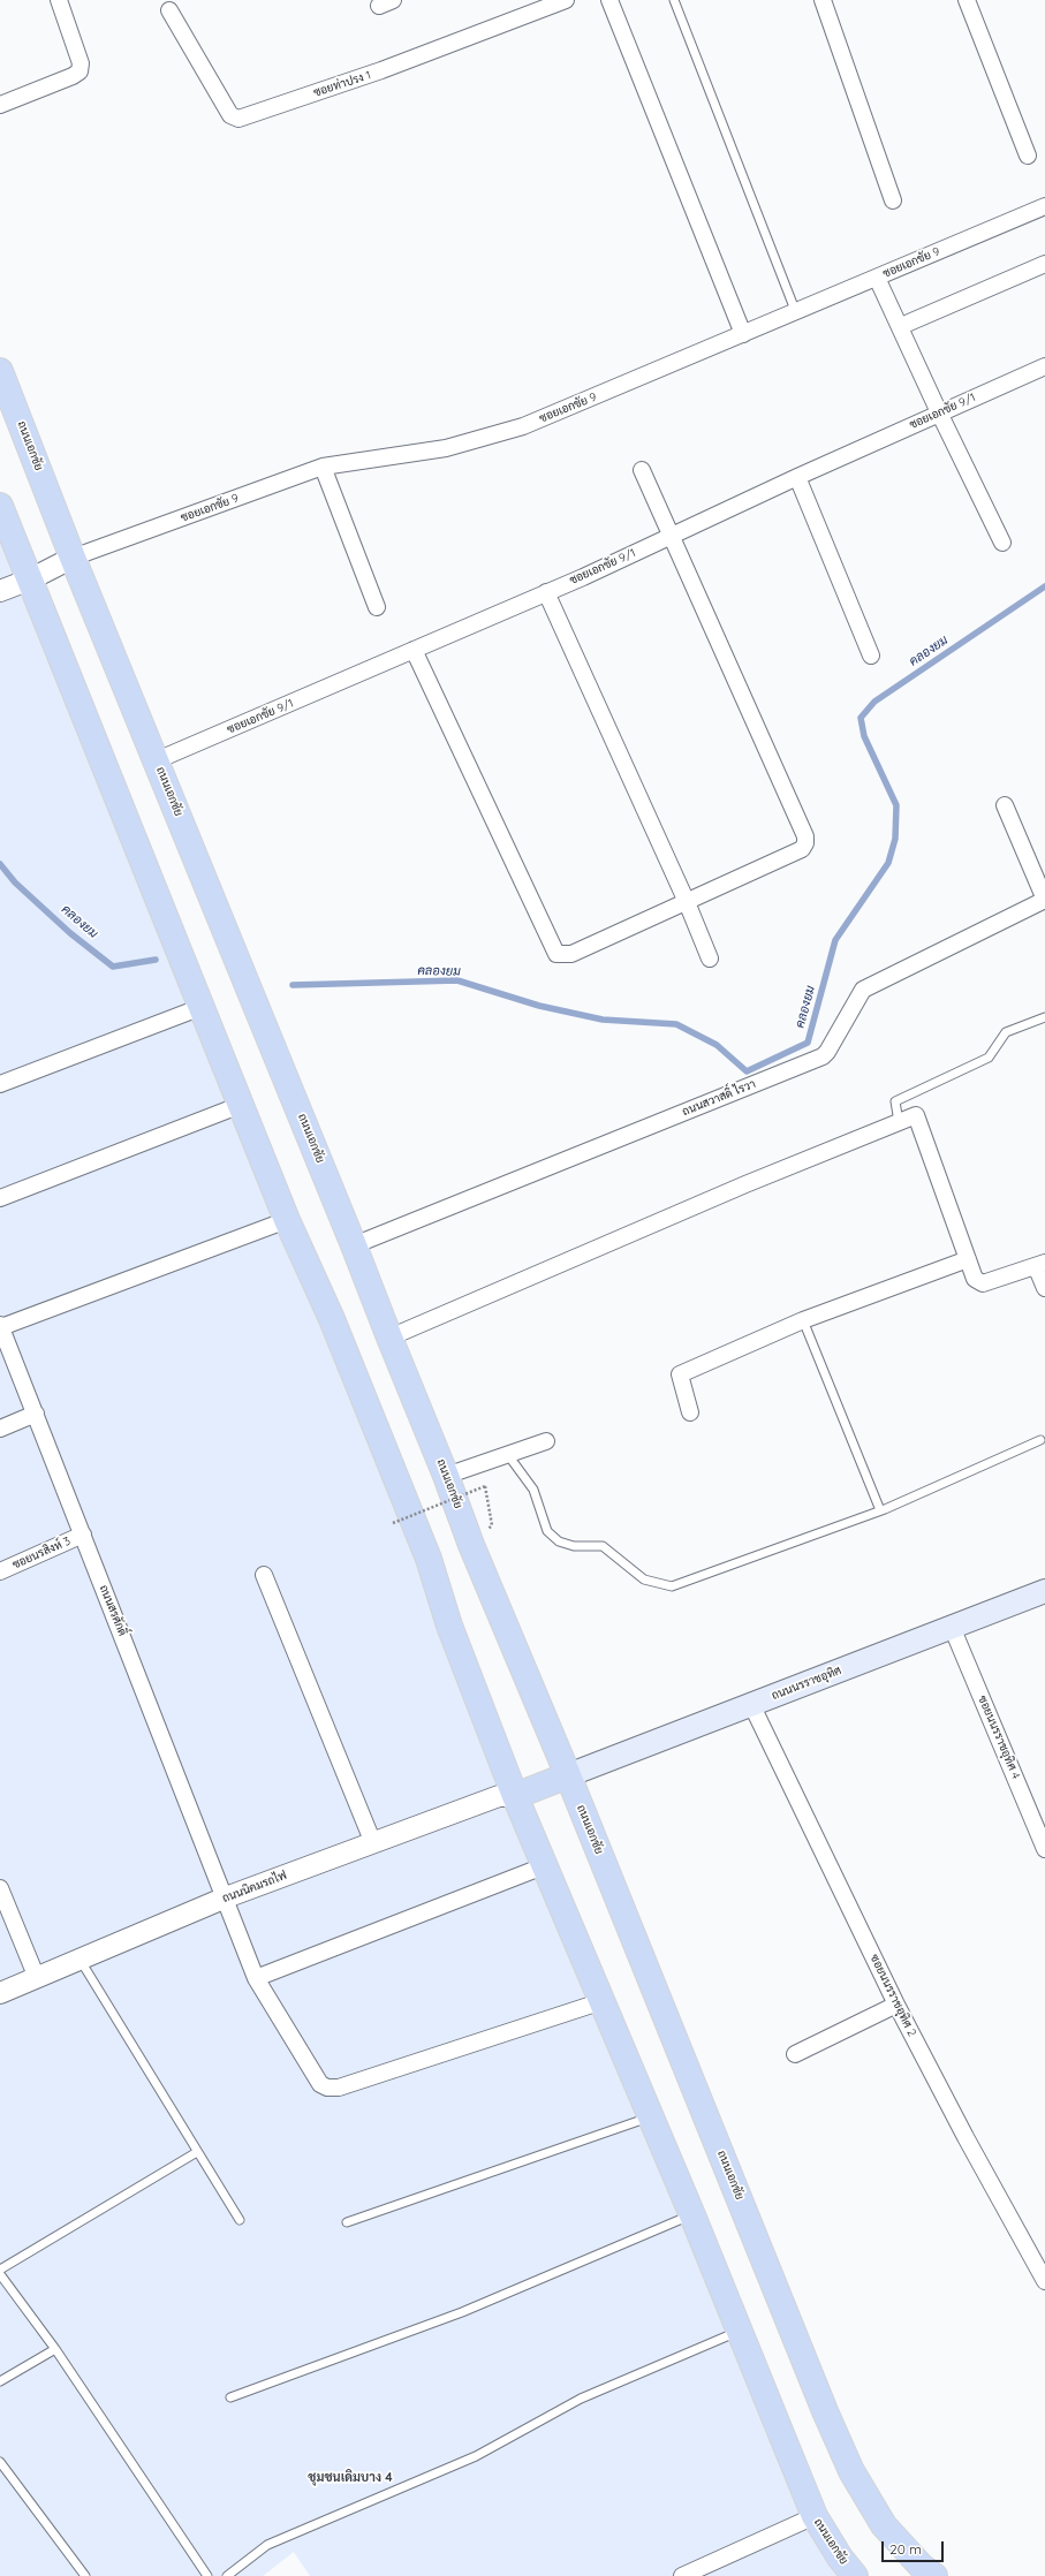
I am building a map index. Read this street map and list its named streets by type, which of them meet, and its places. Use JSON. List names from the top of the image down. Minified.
{"streets":{"main road":["ถนนเอกชัย","ถนนนรราชอุทิศ"],"street":["ซอยท่าปรง 1","ซอยเอกชัย 9","ซอยเอกชัย 9/1","ถนนสวาสดิ์ ไรวา","ซอยนรสิงห์ 3","ถนนสรศักดิ์","ซอยนนรราชอุทิศ 4","ถนนนิคมรถไฟ","ซอยนนรราชอุทิศ 2"]},"crossings":[["ซอยเอกชัย 9","ถนนเอกชัย"],["ซอยเอกชัย 9/1","ถนนเอกชัย"],["ถนนเอกชัย","ถนนสวาสดิ์ ไรวา"],["ถนนเอกชัย","ถนนสรศักดิ์"],["ถนนเอกชัย","ถนนนรราชอุทิศ"],["ถนนเอกชัย","ถนนนิคมรถไฟ"],["ซอยนรสิงห์ 3","ถนนสรศักดิ์"],["ถนนสรศักดิ์","ถนนนิคมรถไฟ"],["ถนนนรราชอุทิศ","ซอยนนรราชอุทิศ 4"],["ถนนนรราชอุทิศ","ซอยนนรราชอุทิศ 2"]],"districts":["ชุมชนเดิมบาง 4"],"water":["คลองยม"],"scale_bar":"20 m"}
